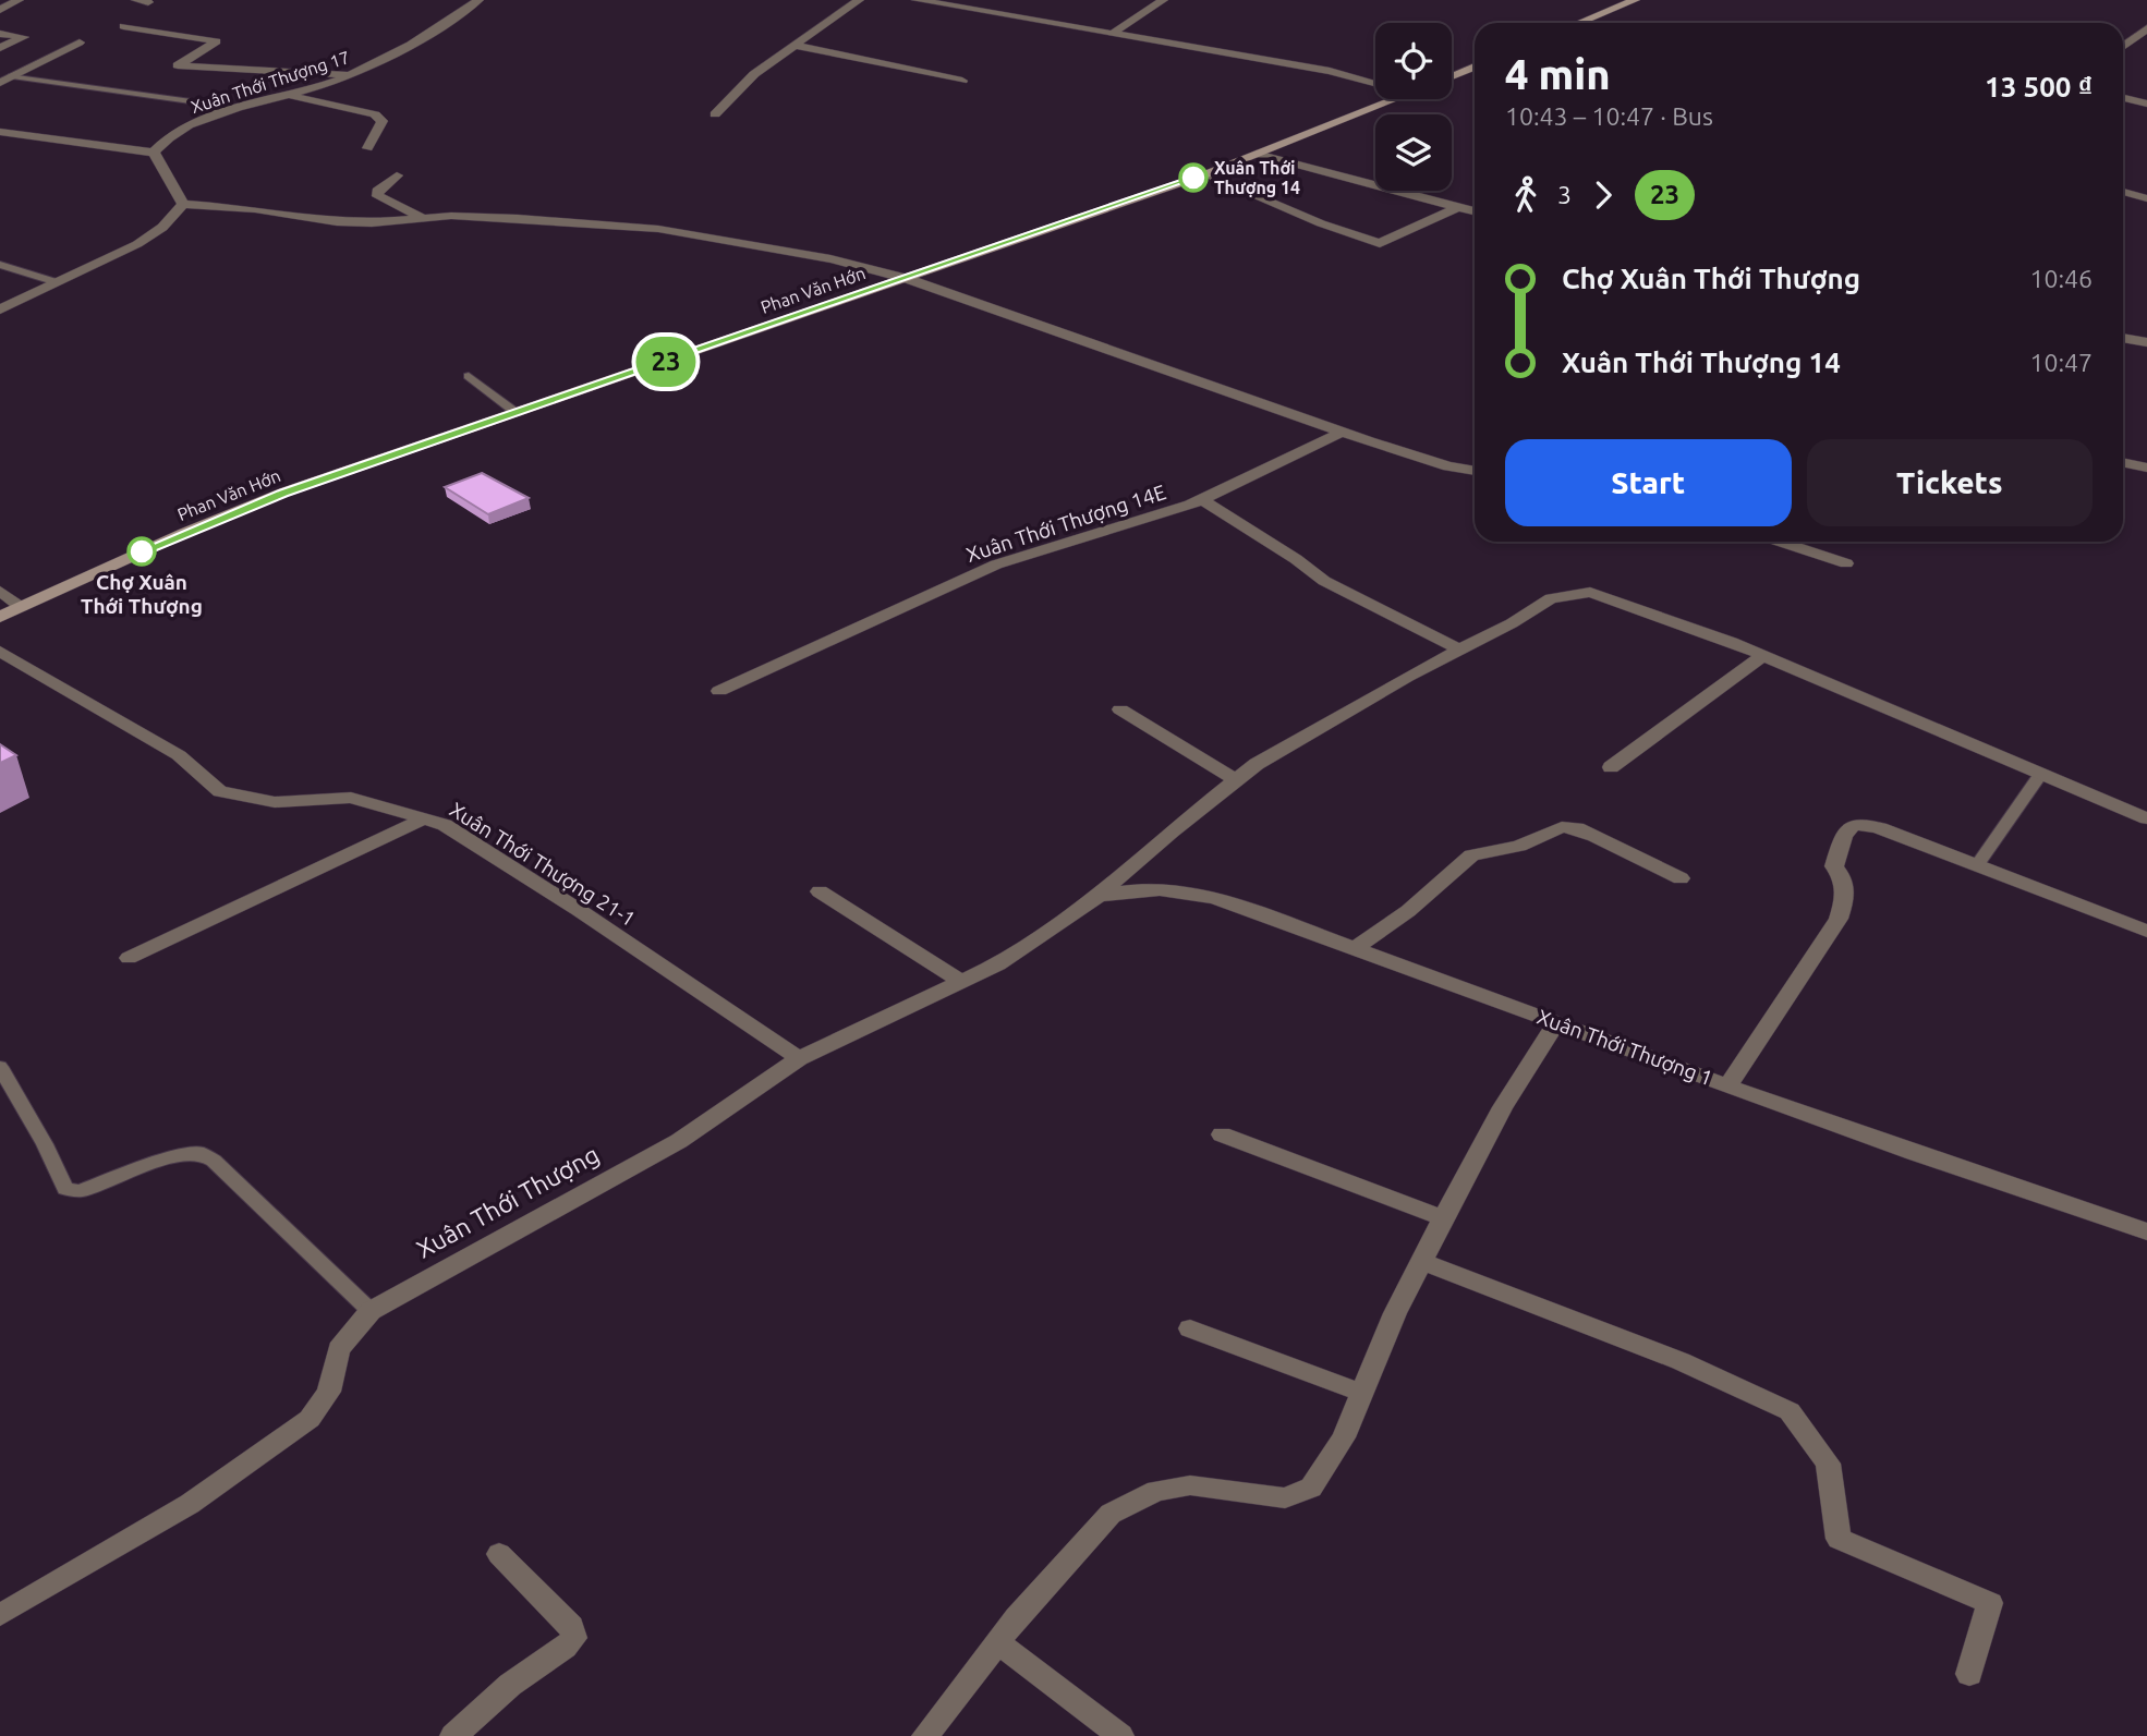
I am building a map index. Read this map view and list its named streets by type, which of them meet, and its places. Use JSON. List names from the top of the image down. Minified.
{"streets":{"main road":["Phan Văn Hớn"],"street":["Xuân Thới Thượng 17","Xuân Thới Thượng 14E","Xuân Thới Thượng 21-1","Xuân Thới Thượng 1","Xuân Thới Thượng"]},"crossings":[["Xuân Thới Thượng 21-1","Xuân Thới Thượng"],["Xuân Thới Thượng 1","Xuân Thới Thượng"]],"places":["Xuân Thới Thượng 14","Chợ Xuân Thới Thượng"],"lines":["bus line 23"],"page":{"on_map":"23","heading":["4 min","10:43 – 10:47 · Bus","13 500 ₫"],"legs":["3","23"],"list":[{"name":"Chợ Xuân Thới Thượng","value":"10:46"},{"name":"Xuân Thới Thượng 14","value":"10:47"}],"buttons":["Start","Tickets"]}}
